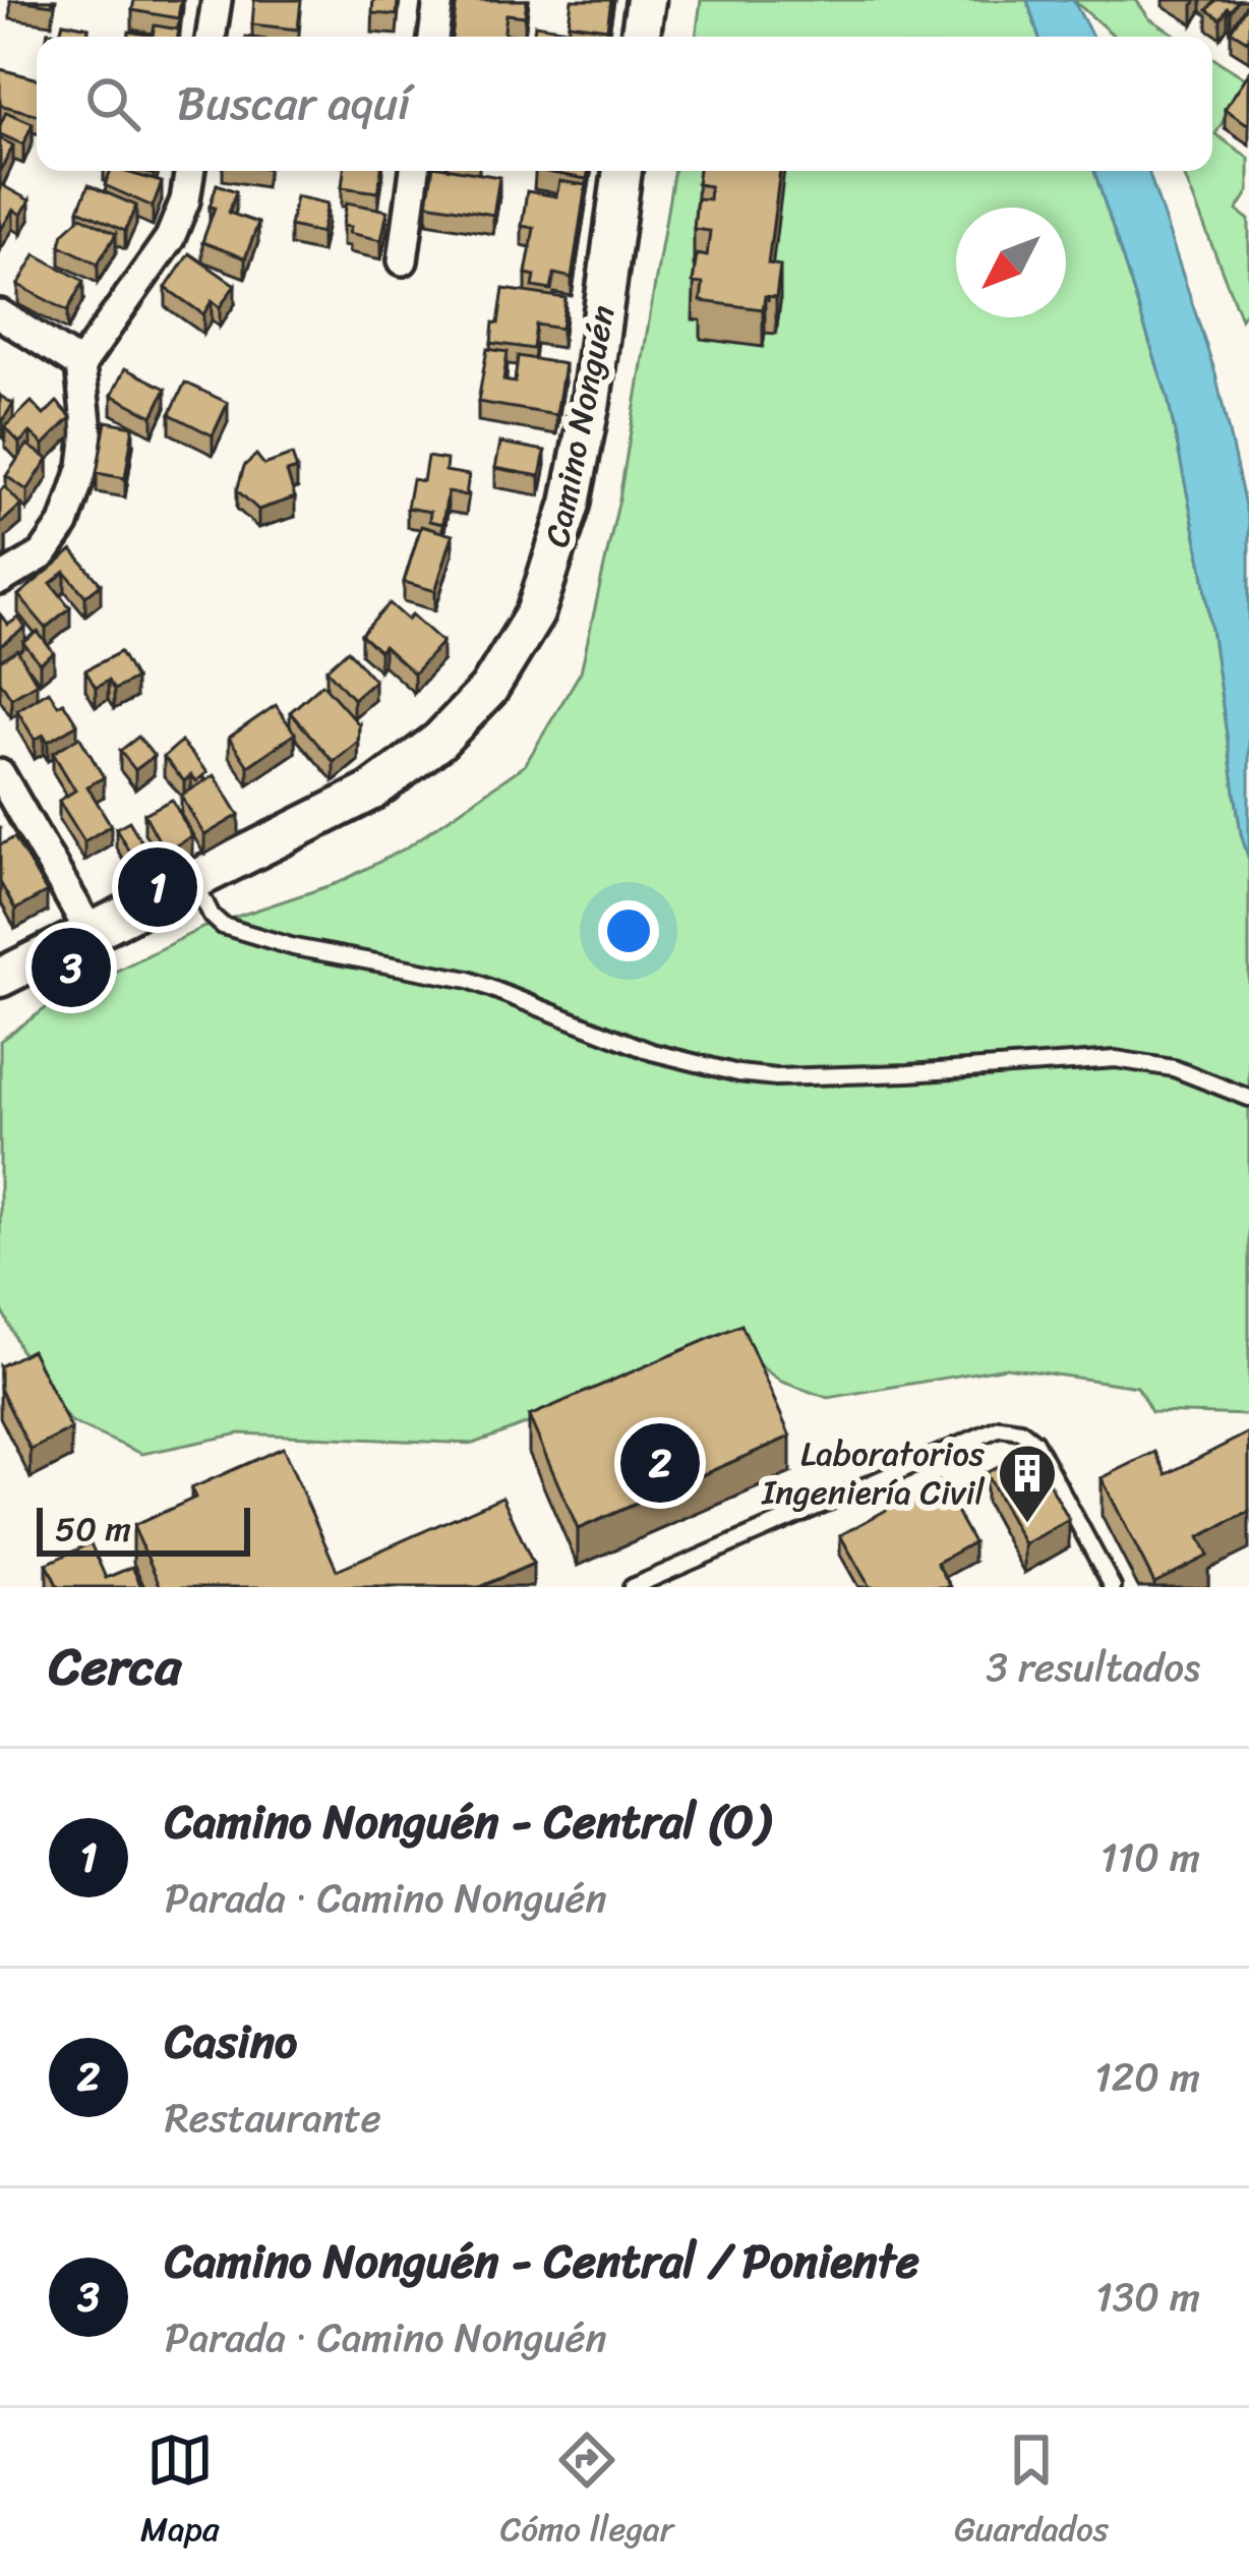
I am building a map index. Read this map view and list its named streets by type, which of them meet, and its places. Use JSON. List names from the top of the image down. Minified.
{"streets":{"main road":["Camino Nonguén"]},"places":{"building":["Laboratorios Ingeniería Civil"]},"scale_bar":"50 m","north":"bottom left","page":{"search":"Buscar aquí","pins":["1","3","2"],"scale":"50 m","heading":["Cerca","3 resultados"],"list":[{"mark":"1","name":"Camino Nonguén - Central (O)","note":"Parada · Camino Nonguén","value":"110 m"},{"mark":"2","name":"Casino","note":"Restaurante","value":"120 m"},{"mark":"3","name":"Camino Nonguén - Central / Poniente","note":"Parada · Camino Nonguén","value":"130 m"}],"nav":["Mapa","Cómo llegar","Guardados"]}}
